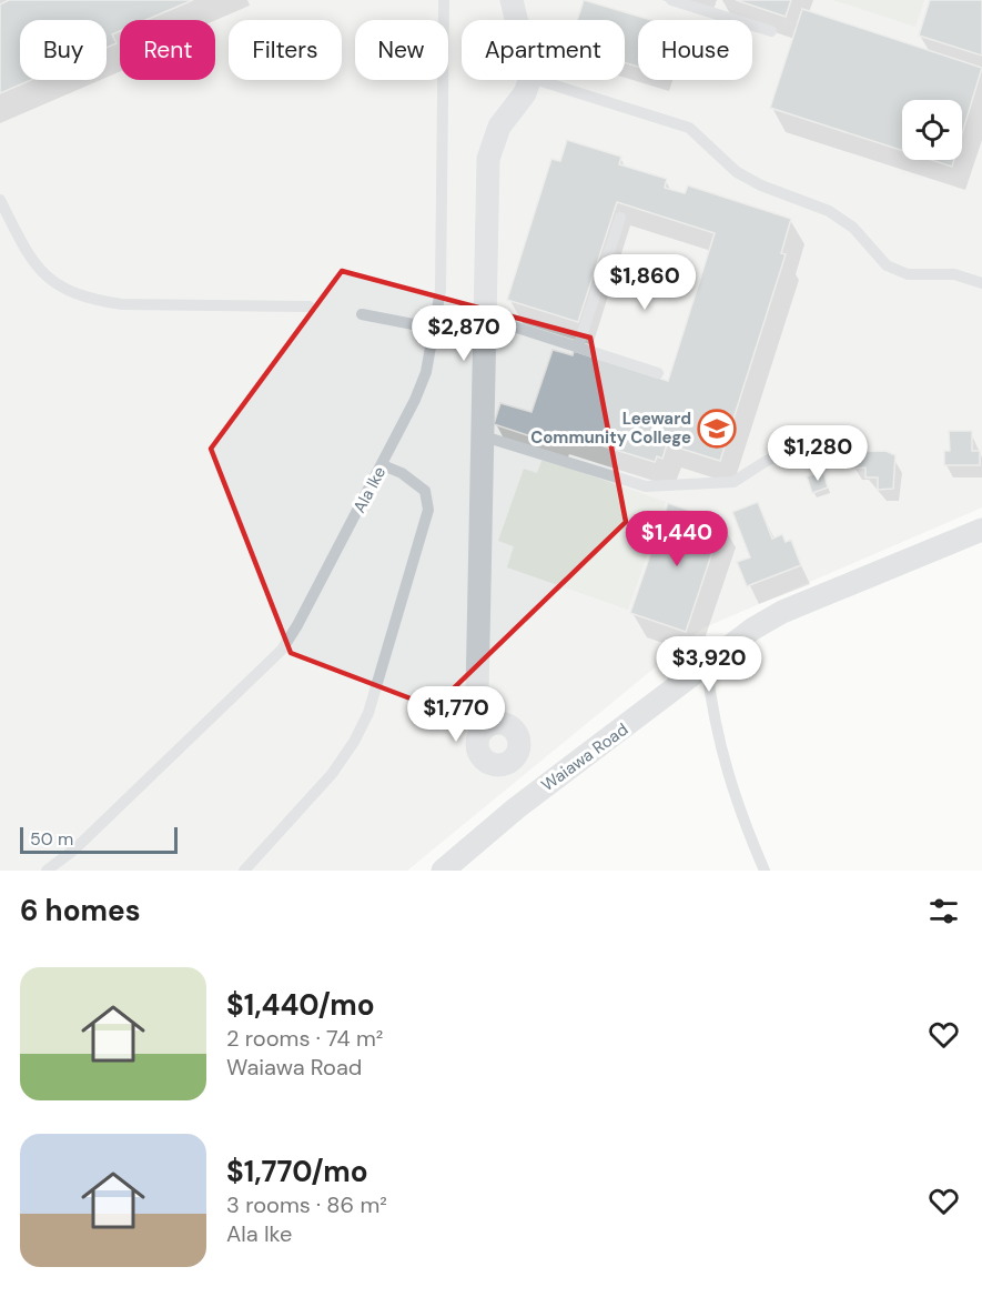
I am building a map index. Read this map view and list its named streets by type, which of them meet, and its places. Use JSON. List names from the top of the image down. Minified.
{"streets":{"street":["Waiawa Road"],"lane":["Ala Ike"]},"places":{"school or university":["Leeward Community College"]},"scale_bar":"50 m","page":{"chip":["Buy","Rent","Filters","New","Apartment","House"],"price":["$1,860","$2,870","$1,280","$1,440","$3,920","$1,770"],"scale":"50 m","heading":"6 homes","list":[{"name":"$1,440/mo","note":"2 rooms · 74 m² · Waiawa Road"},{"name":"$1,770/mo","note":"3 rooms · 86 m² · Ala Ike"}]}}
